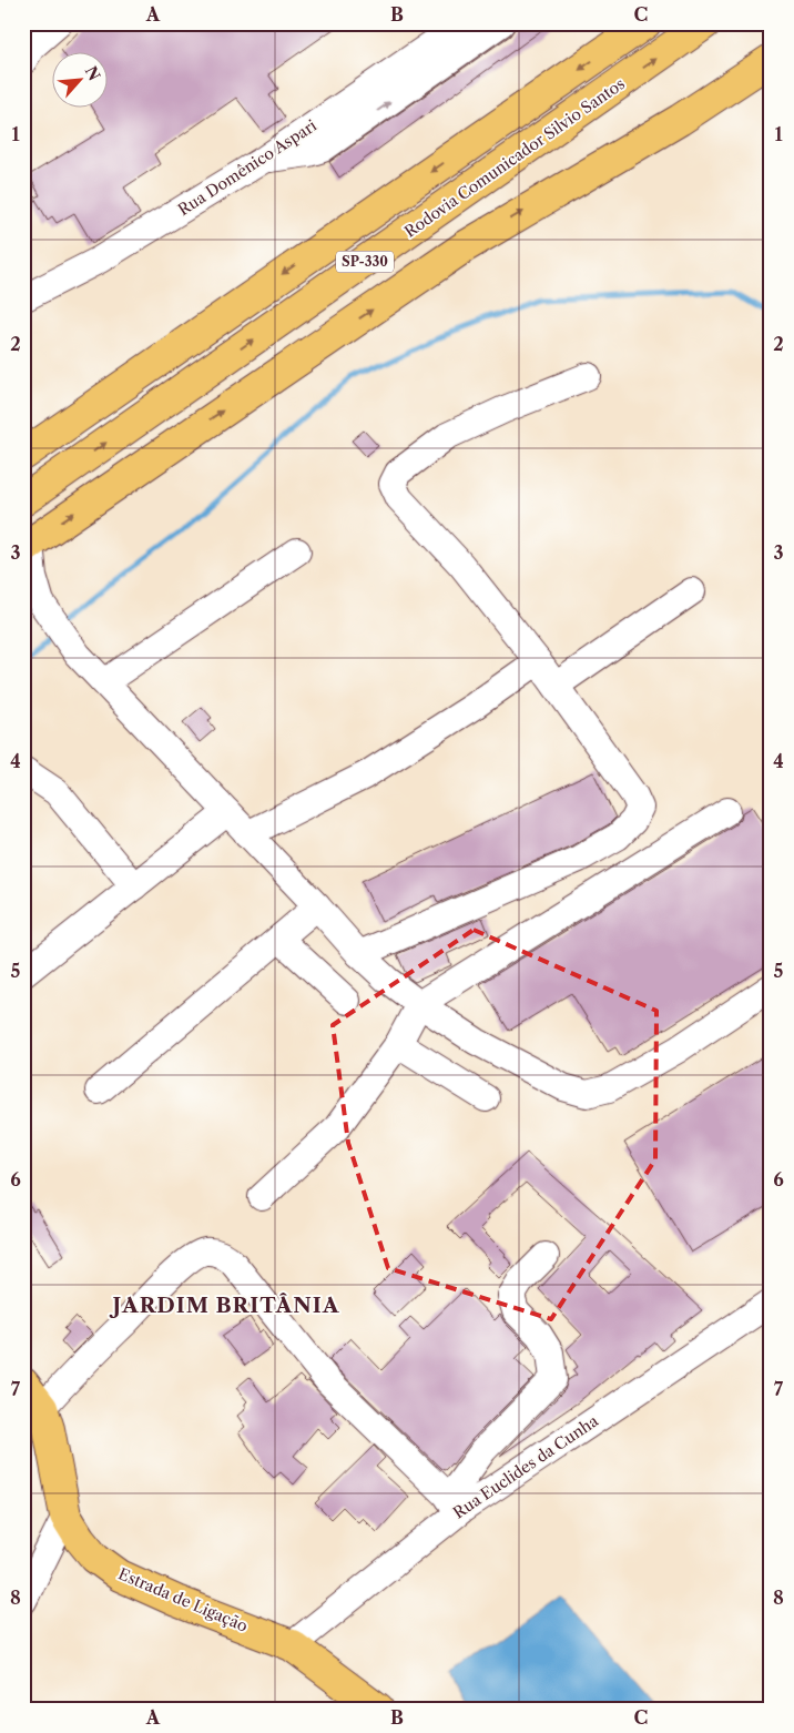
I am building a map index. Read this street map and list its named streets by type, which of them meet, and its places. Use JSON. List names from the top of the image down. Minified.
{"streets":{"main road":["Rodovia Comunicador Silvio Santos","SP-330","Estrada de Ligação"],"street":["Rua Domênico Aspari","Rua Euclides da Cunha"]},"crossings":[["Rua Euclides da Cunha","Estrada de Ligação"]],"districts":["JARDIM BRITÂNIA"],"north":"top right","grid":{"columns":["A","B","C"],"rows":["1","2","3","4","5","6","7","8"]}}
